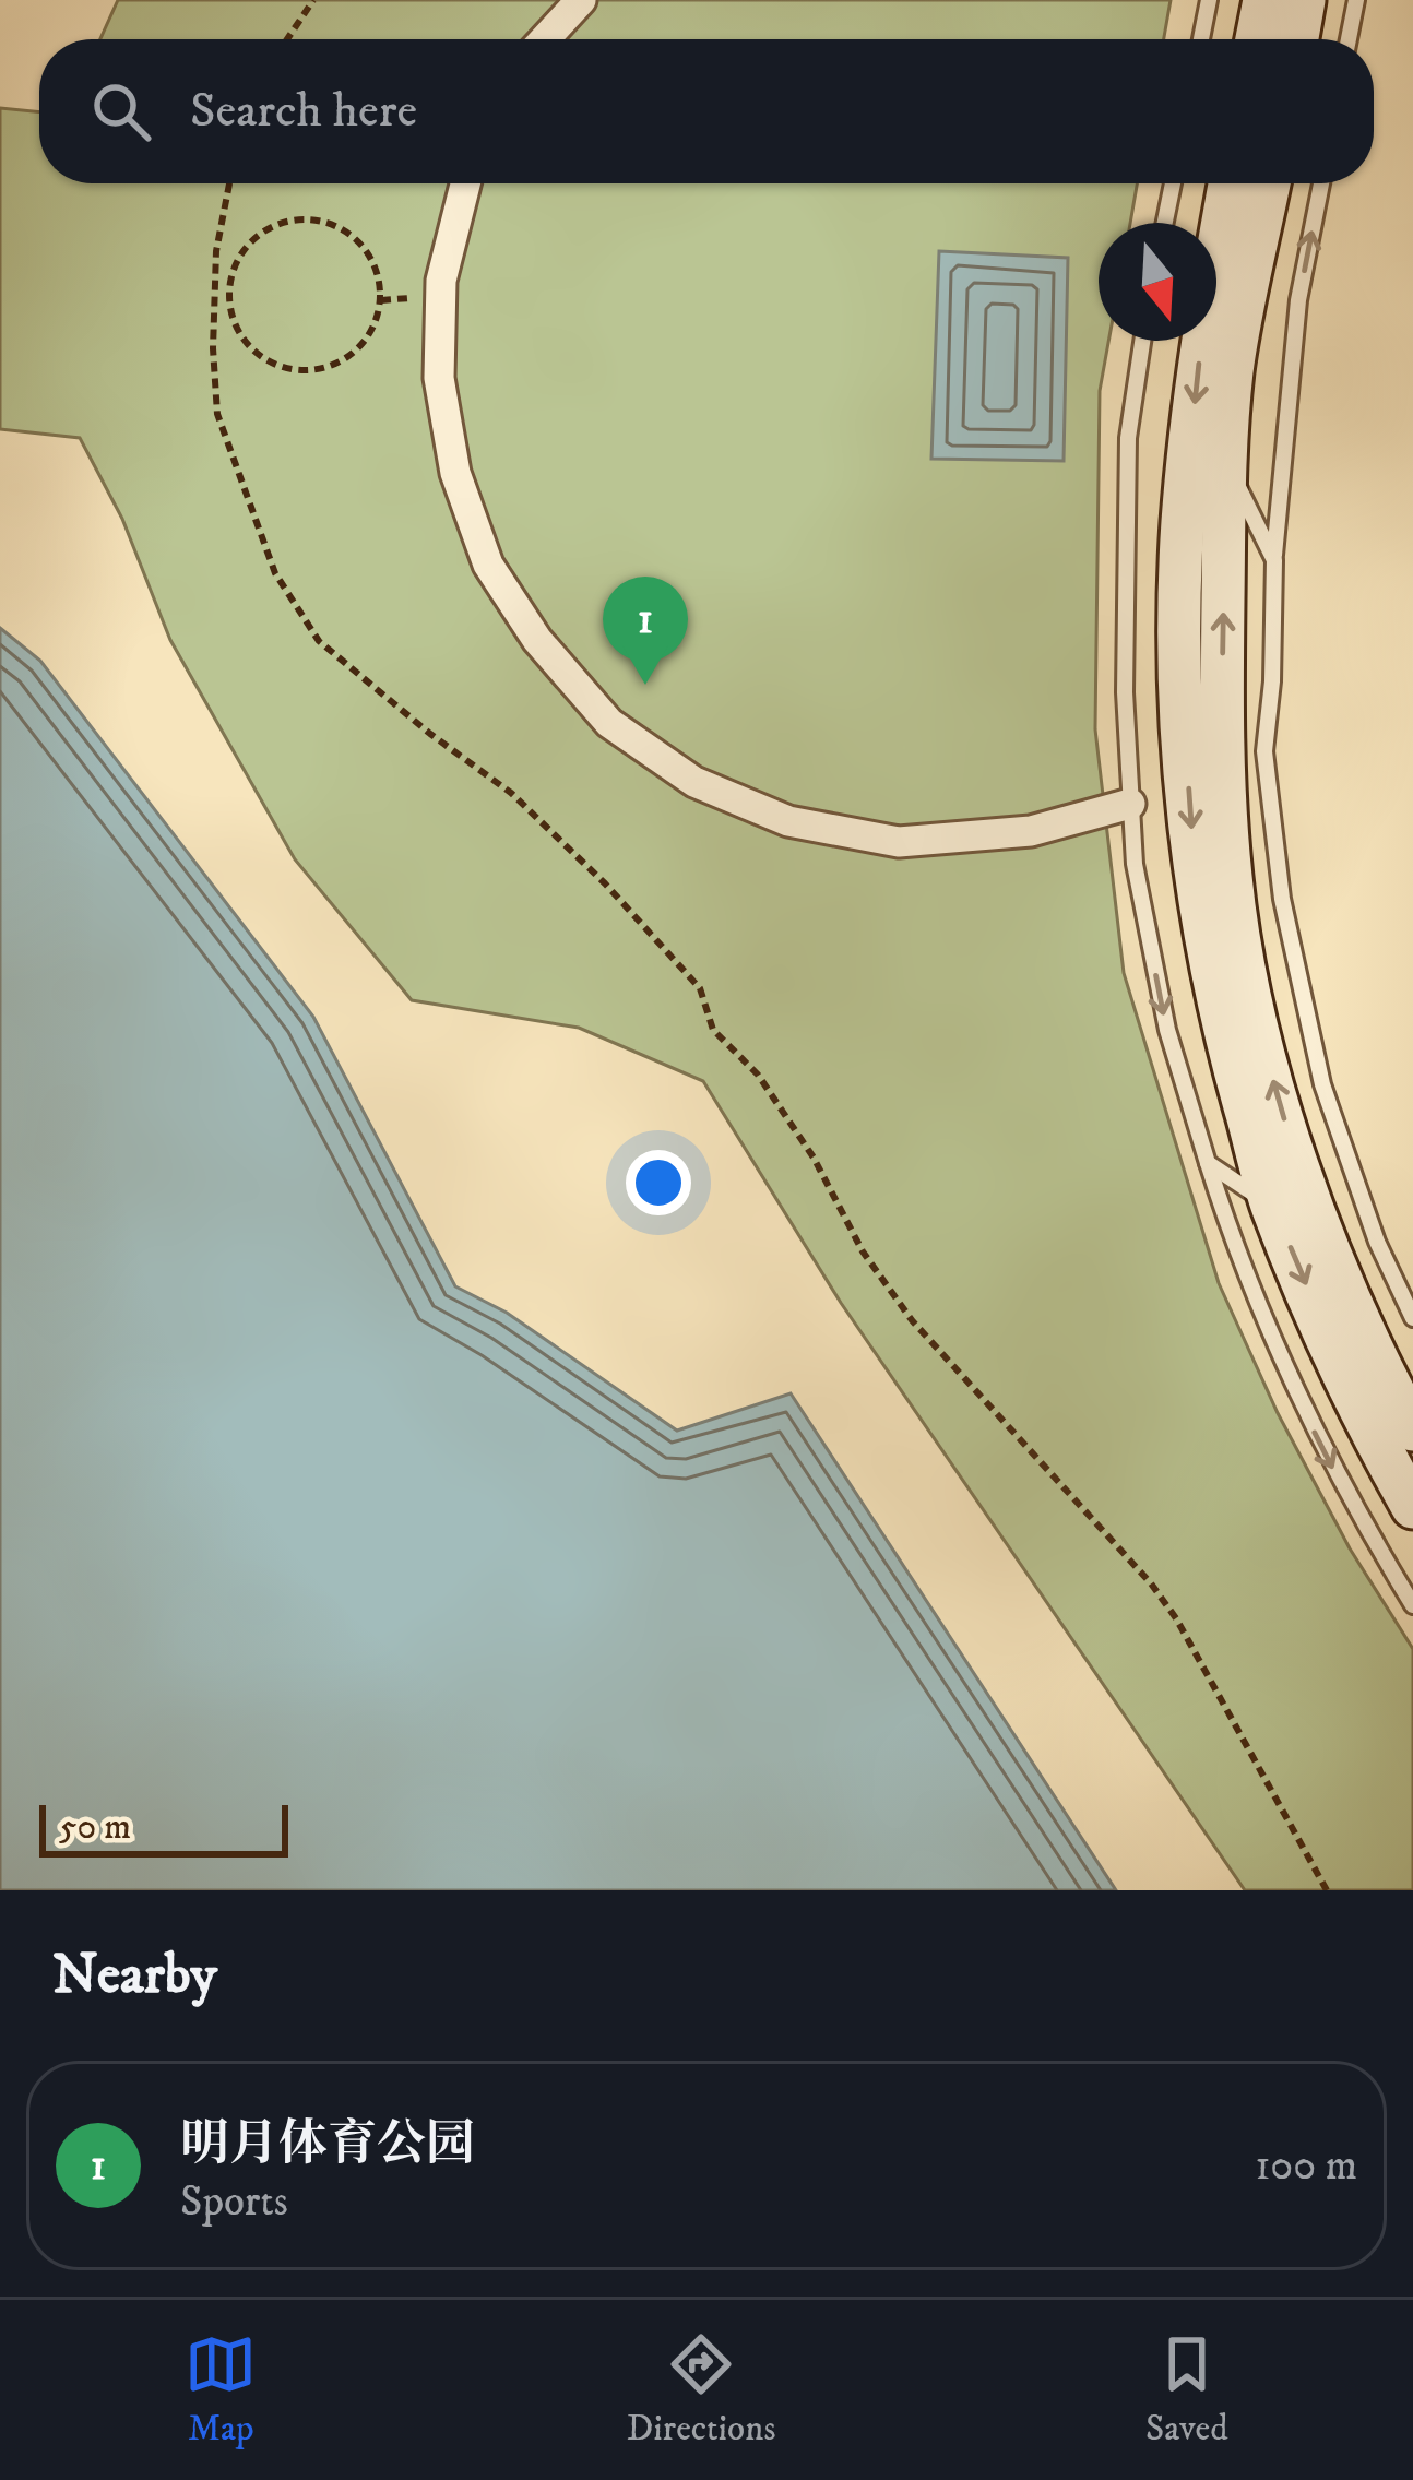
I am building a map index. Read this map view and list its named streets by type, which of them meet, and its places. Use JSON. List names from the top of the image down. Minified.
{"scale_bar":"50 m","north":"bottom","page":{"search":"Search here","pins":"1","scale":"50 m","heading":"Nearby","list":[{"mark":"1","name":"明月体育公园","note":"Sports","value":"100 m"}],"nav":["Map","Directions","Saved"]}}
